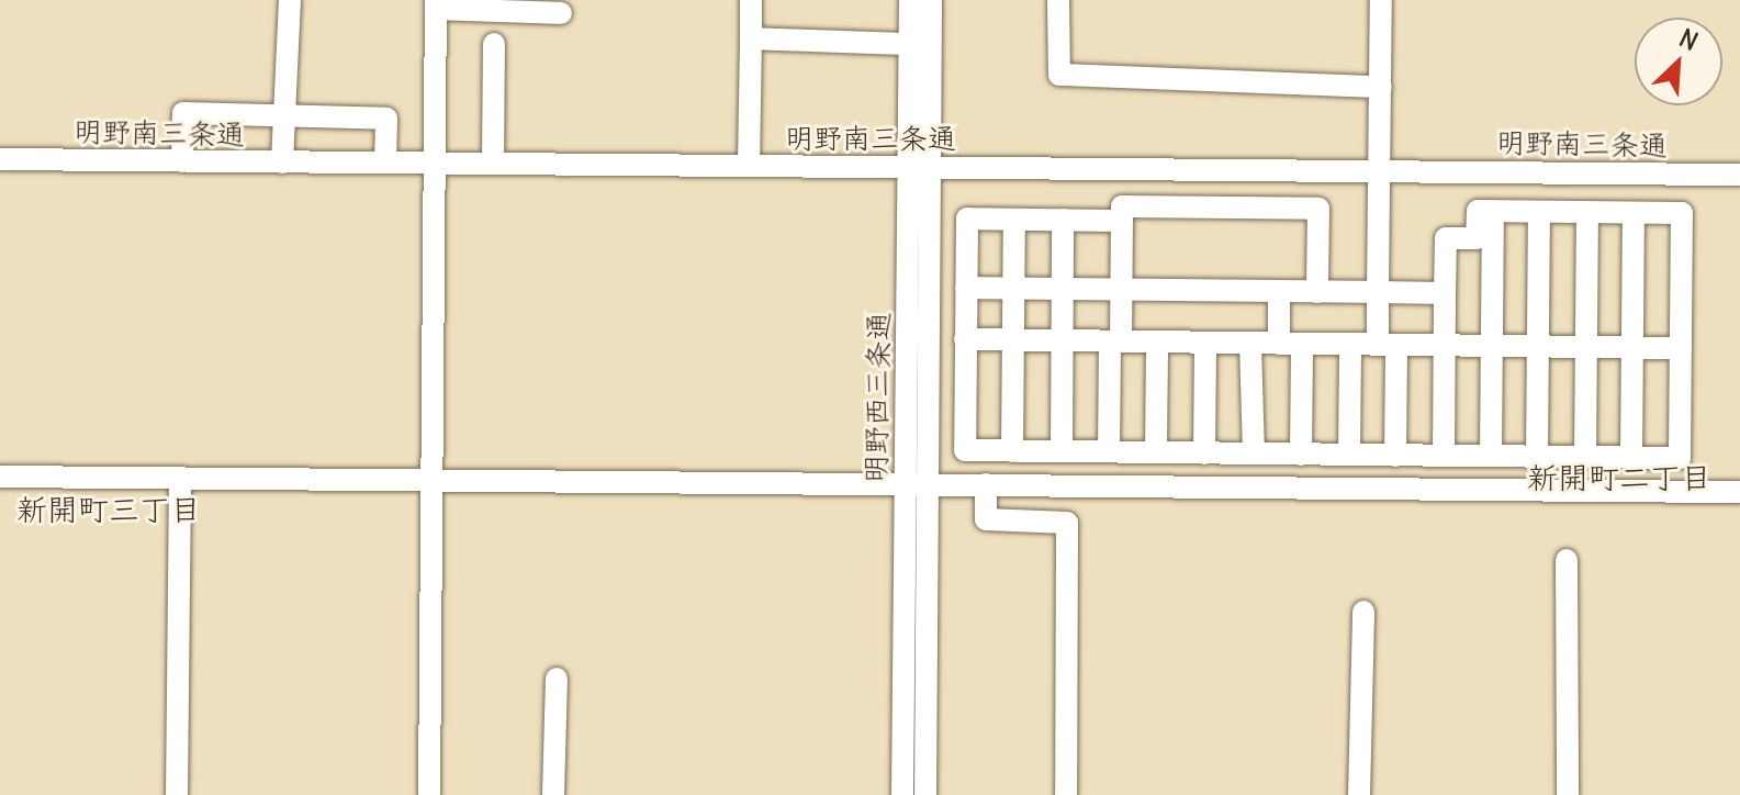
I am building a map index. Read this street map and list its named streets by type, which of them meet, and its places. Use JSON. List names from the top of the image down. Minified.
{"streets":{"street":["明野南三条通","明野西三条通"]},"crossings":[["明野南三条通","明野西三条通"]],"districts":["新開町二丁目","新開町三丁目"],"north":"top right"}
